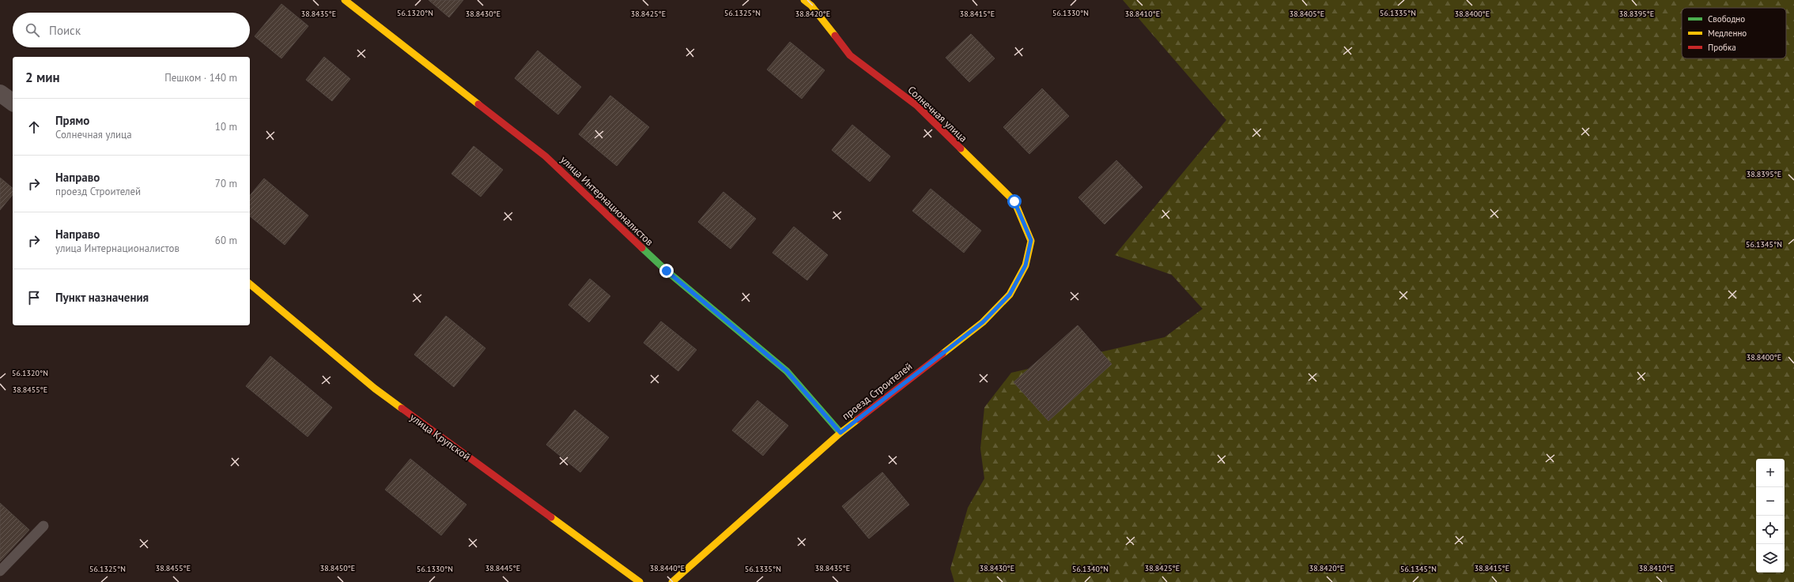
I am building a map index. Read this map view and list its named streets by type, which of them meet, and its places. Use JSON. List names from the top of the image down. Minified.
{"streets":{"street":["Солнечная улица","улица Интернационалистов","проезд Строителей","улица Крупской"]},"crossings":[["Солнечная улица","проезд Строителей"],["улица Интернационалистов","проезд Строителей"]],"legend":["Свободно","Медленно","Пробка"],"page":{"search":"Поиск","heading":["2 мин","Пешком · 140 m"],"list":[["Прямо","Солнечная улица","10 m"],["Направо","проезд Строителей","70 m"],["Направо","улица Интернационалистов","60 m"],"Пункт назначения"],"map_buttons":["+","−"]},"coordinates":["56.1320°N","56.1325°N","56.1330°N","56.1335°N","38.8435°E","38.8430°E","38.8425°E","38.8420°E","38.8415°E","38.8410°E","38.8405°E","38.8400°E","38.8395°E","56.1345°N","38.8455°E","38.8450°E","38.8445°E","38.8440°E","56.1340°N"]}
